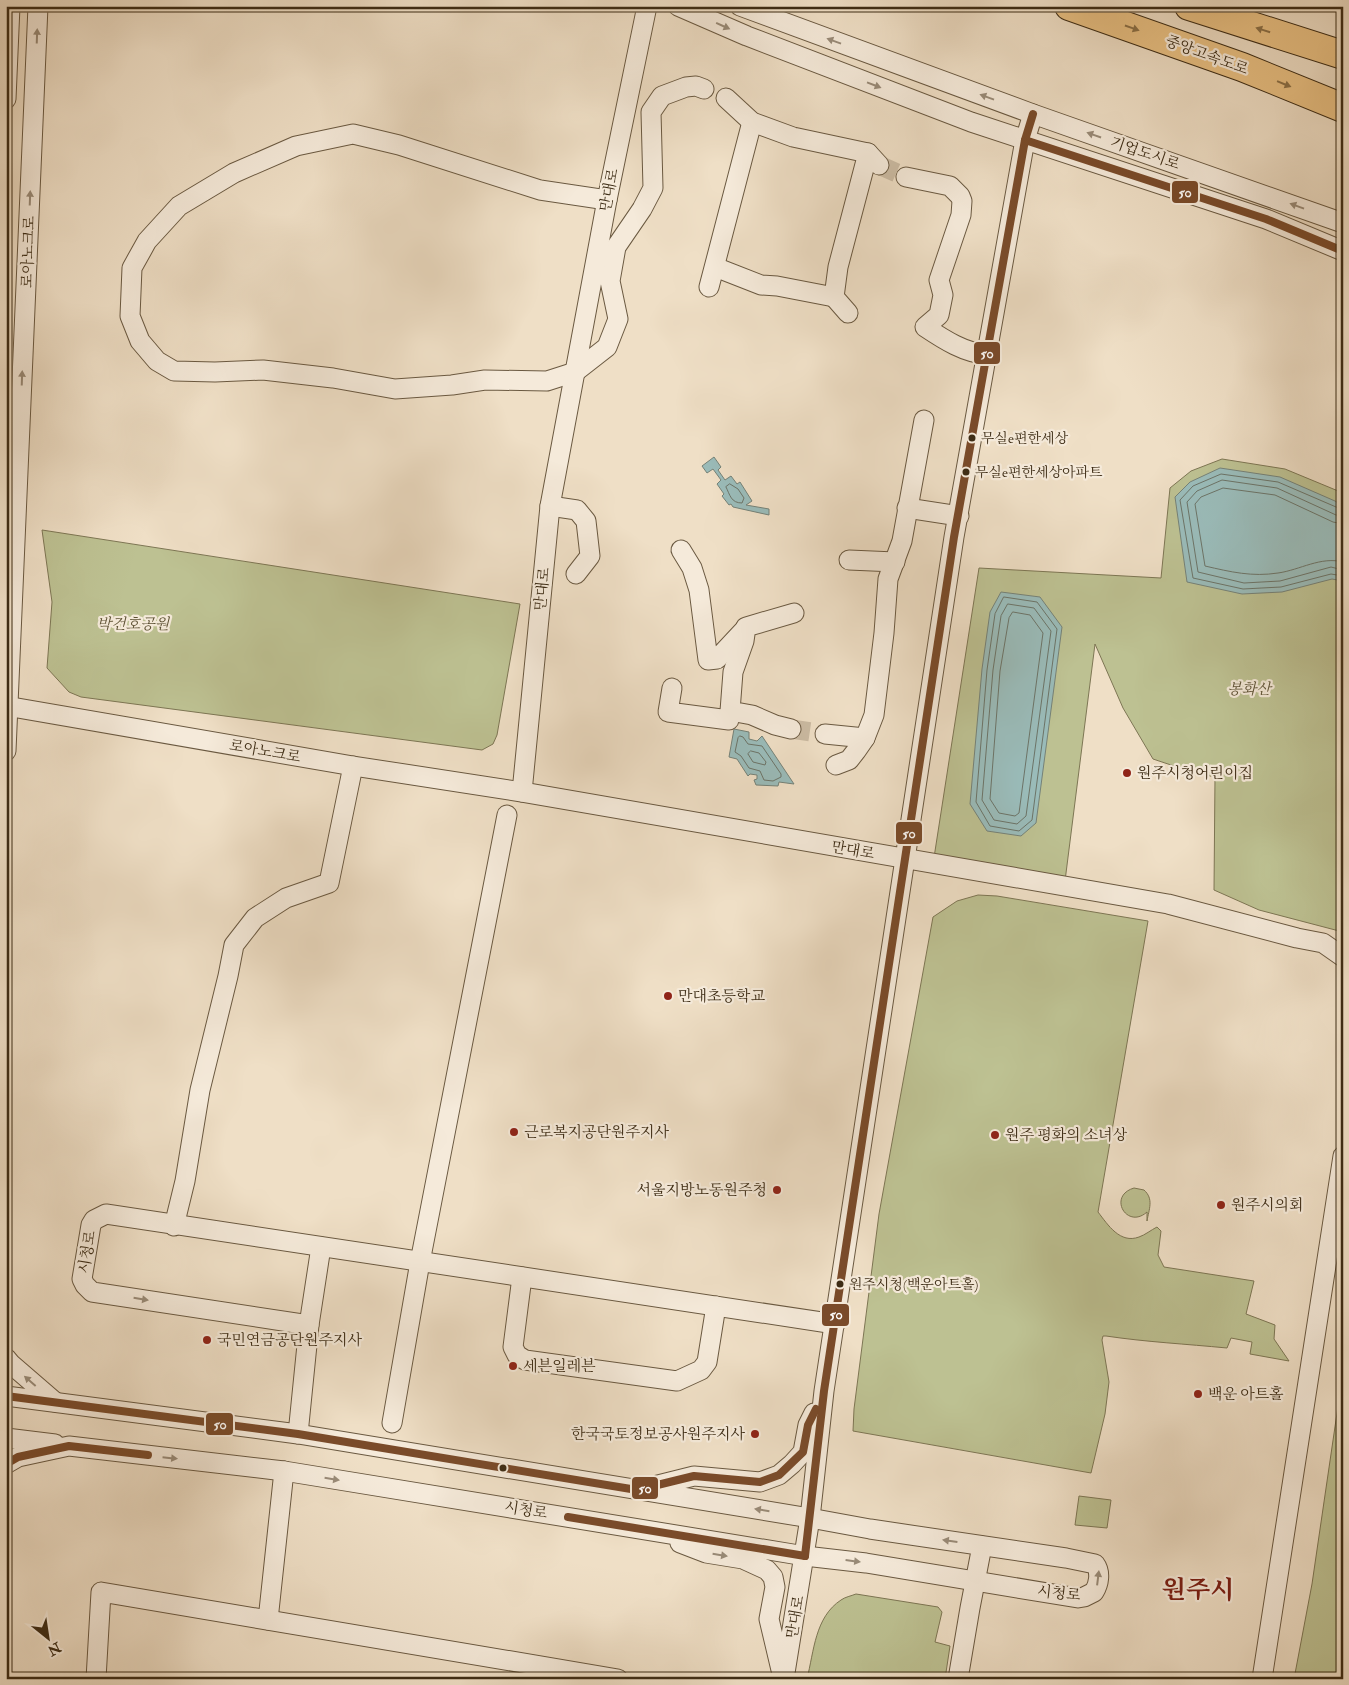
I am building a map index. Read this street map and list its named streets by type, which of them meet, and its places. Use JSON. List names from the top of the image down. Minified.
{"streets":{"highway":["중앙고속도로"],"street":["기업도시로","만대로","로아노크로","시청로"]},"crossings":[["만대로","로아노크로"],["만대로","시청로"]],"one_way":["로아노크로"],"districts":["원주시"],"parks":["박건호공원","봉화산"],"places":["무실e편한세상","무실e편한세상아파트","원주시청어린이집","만대초등학교","근로복지공단원주지사","원주 평화의 소녀상","서울지방노동원주청","원주시의회","원주시청(백운아트홀)","국민연금공단원주지사","세븐일레븐","백운 아트홀","한국국토정보공사원주지사"],"lines":["transit line 50"],"north":"bottom right"}
